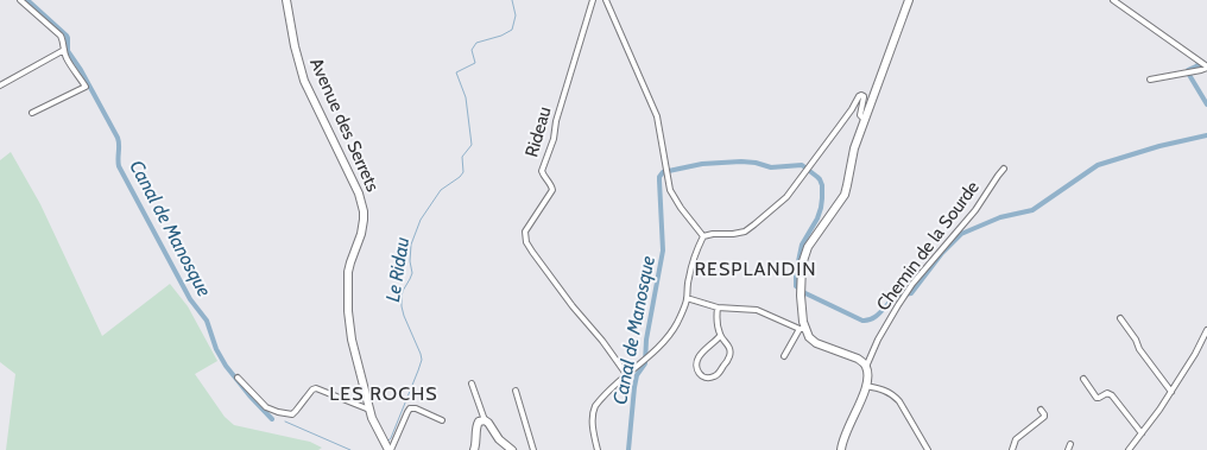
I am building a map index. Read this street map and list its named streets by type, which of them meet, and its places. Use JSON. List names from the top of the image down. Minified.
{"streets":{"street":["Avenue des Serrets","Rideau","Chemin de la Sourde"]},"districts":["RESPLANDIN","LES ROCHS"],"water":["Canal de Manosque","Le Ridau"]}
